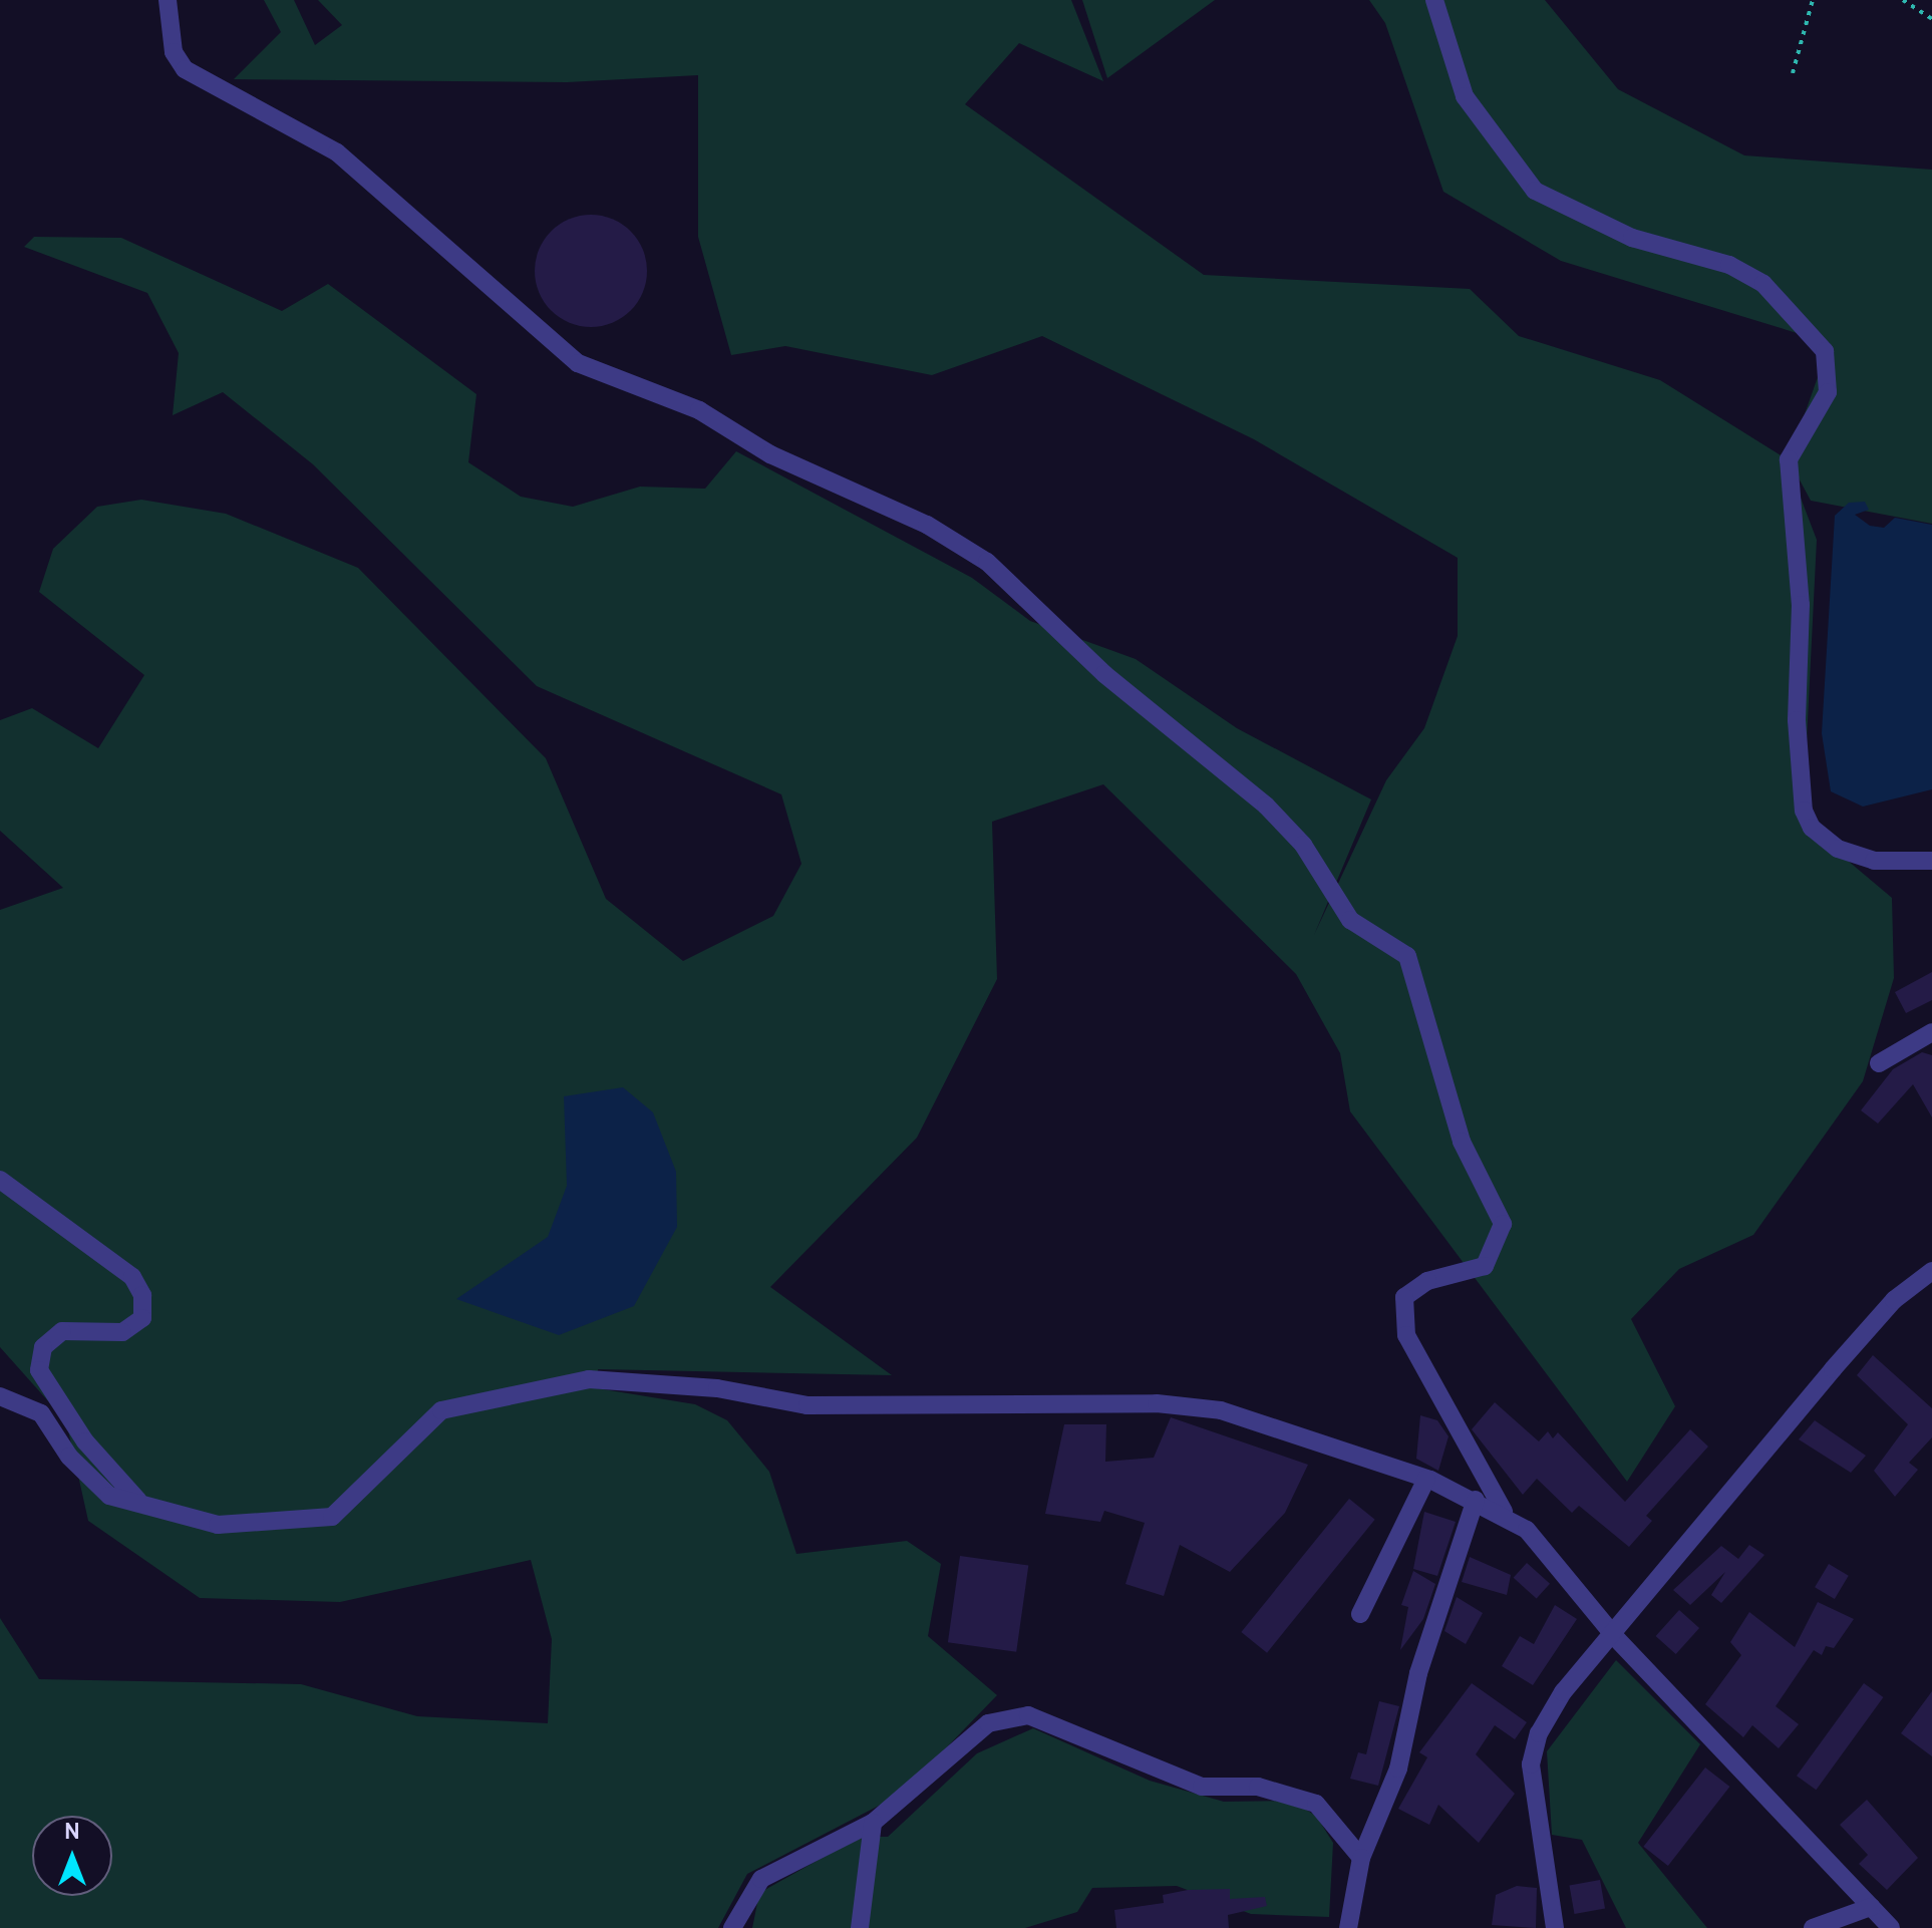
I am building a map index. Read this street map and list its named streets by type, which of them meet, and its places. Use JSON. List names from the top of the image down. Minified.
{"north":"top"}
